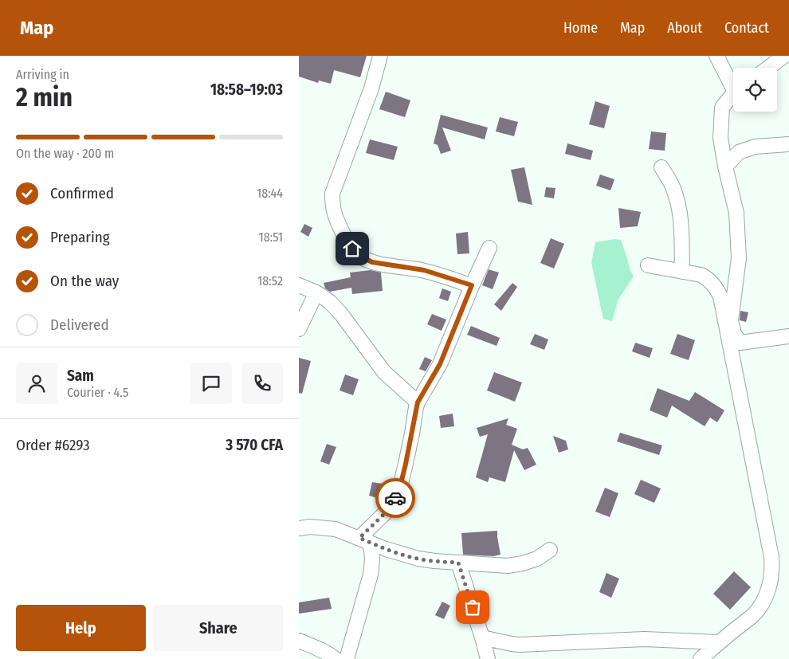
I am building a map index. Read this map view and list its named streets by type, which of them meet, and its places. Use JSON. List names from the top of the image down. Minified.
{"page":{"header":"Map","nav":["Home","Map","About","Contact"],"heading":["2 min","Arriving in","18:58–19:03"],"panel":["Sam","Courier · 4.5","Order #6293","3 570 CFA"],"bar":"On the way · 200 m","list":[["Confirmed","18:44"],["Preparing","18:51"],["On the way","18:52"],"Delivered"],"buttons":["Help","Share"]}}
